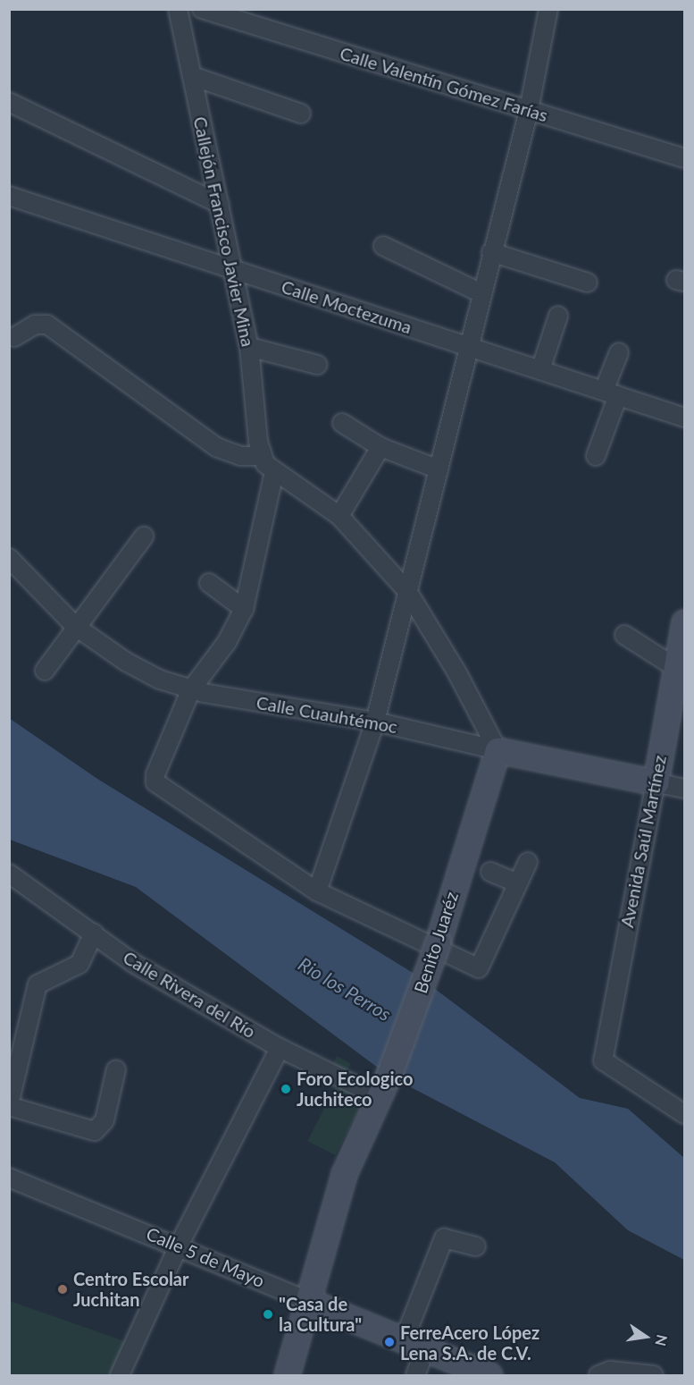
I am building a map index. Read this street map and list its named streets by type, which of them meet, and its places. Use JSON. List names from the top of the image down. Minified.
{"streets":{"street":["Calle Valentín Gómez Farías","Callejón Francisco Javier Mina","Calle Moctezuma","Calle Cuauhtémoc","Avenida Saúl Martínez","Benito Juaréz","Calle Rivera del Río","Calle 5 de Mayo"]},"crossings":[["Callejón Francisco Javier Mina","Calle Moctezuma"],["Calle Cuauhtémoc","Avenida Saúl Martínez"],["Calle Cuauhtémoc","Benito Juaréz"],["Benito Juaréz","Calle Rivera del Río"],["Benito Juaréz","Calle 5 de Mayo"]],"water":["Rio los Perros"],"places":["Foro Ecologico Juchiteco","Centro Escolar Juchitan","\"Casa de la Cultura\"","FerreAcero López Lena S.A. de C.V."],"north":"right"}
